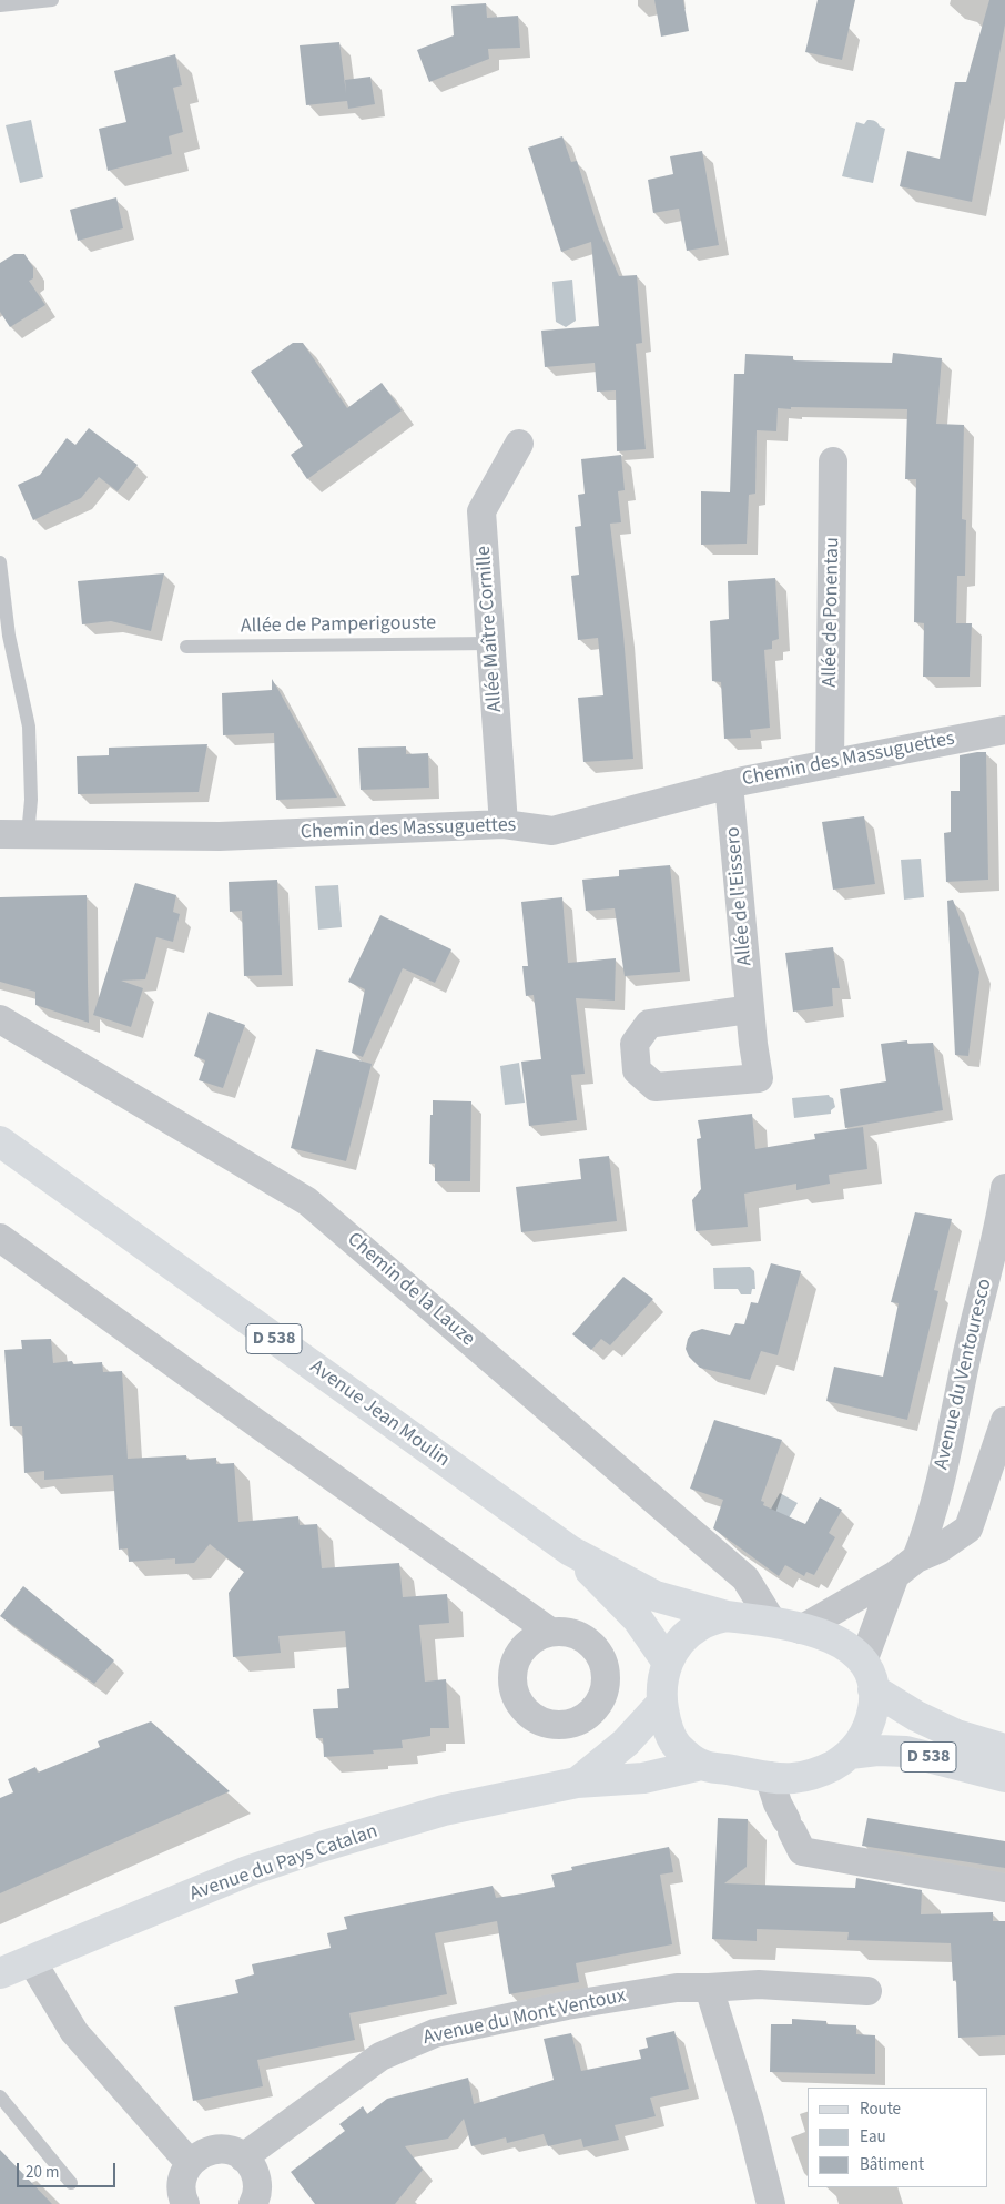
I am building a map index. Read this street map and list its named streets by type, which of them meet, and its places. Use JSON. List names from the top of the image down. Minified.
{"streets":{"main road":["D 538","Avenue Jean Moulin","Avenue du Pays Catalan"],"street":["Allée de Ponentau","Allée Maître Cornille","Chemin des Massuguettes","Allée de l'Eissero","Chemin de la Lauze","Avenue du Ventouresco","Avenue du Mont Ventoux"],"lane":["Allée de Pamperigouste"]},"crossings":[["Allée de Ponentau","Chemin des Massuguettes"],["Allée de Pamperigouste","Allée Maître Cornille"],["Allée Maître Cornille","Chemin des Massuguettes"],["Chemin des Massuguettes","Allée de l'Eissero"],["Chemin de la Lauze","D 538"],["Chemin de la Lauze","Avenue du Ventouresco"],["Chemin de la Lauze","Avenue Jean Moulin"],["Chemin de la Lauze","Avenue du Pays Catalan"],["D 538","Avenue du Ventouresco"],["D 538","Avenue Jean Moulin"],["D 538","Avenue du Pays Catalan"],["Avenue du Ventouresco","Avenue Jean Moulin"],["Avenue du Ventouresco","Avenue du Pays Catalan"],["Avenue Jean Moulin","Avenue du Pays Catalan"]],"legend":["Route","Eau","Bâtiment"],"scale_bar":"20 m"}
